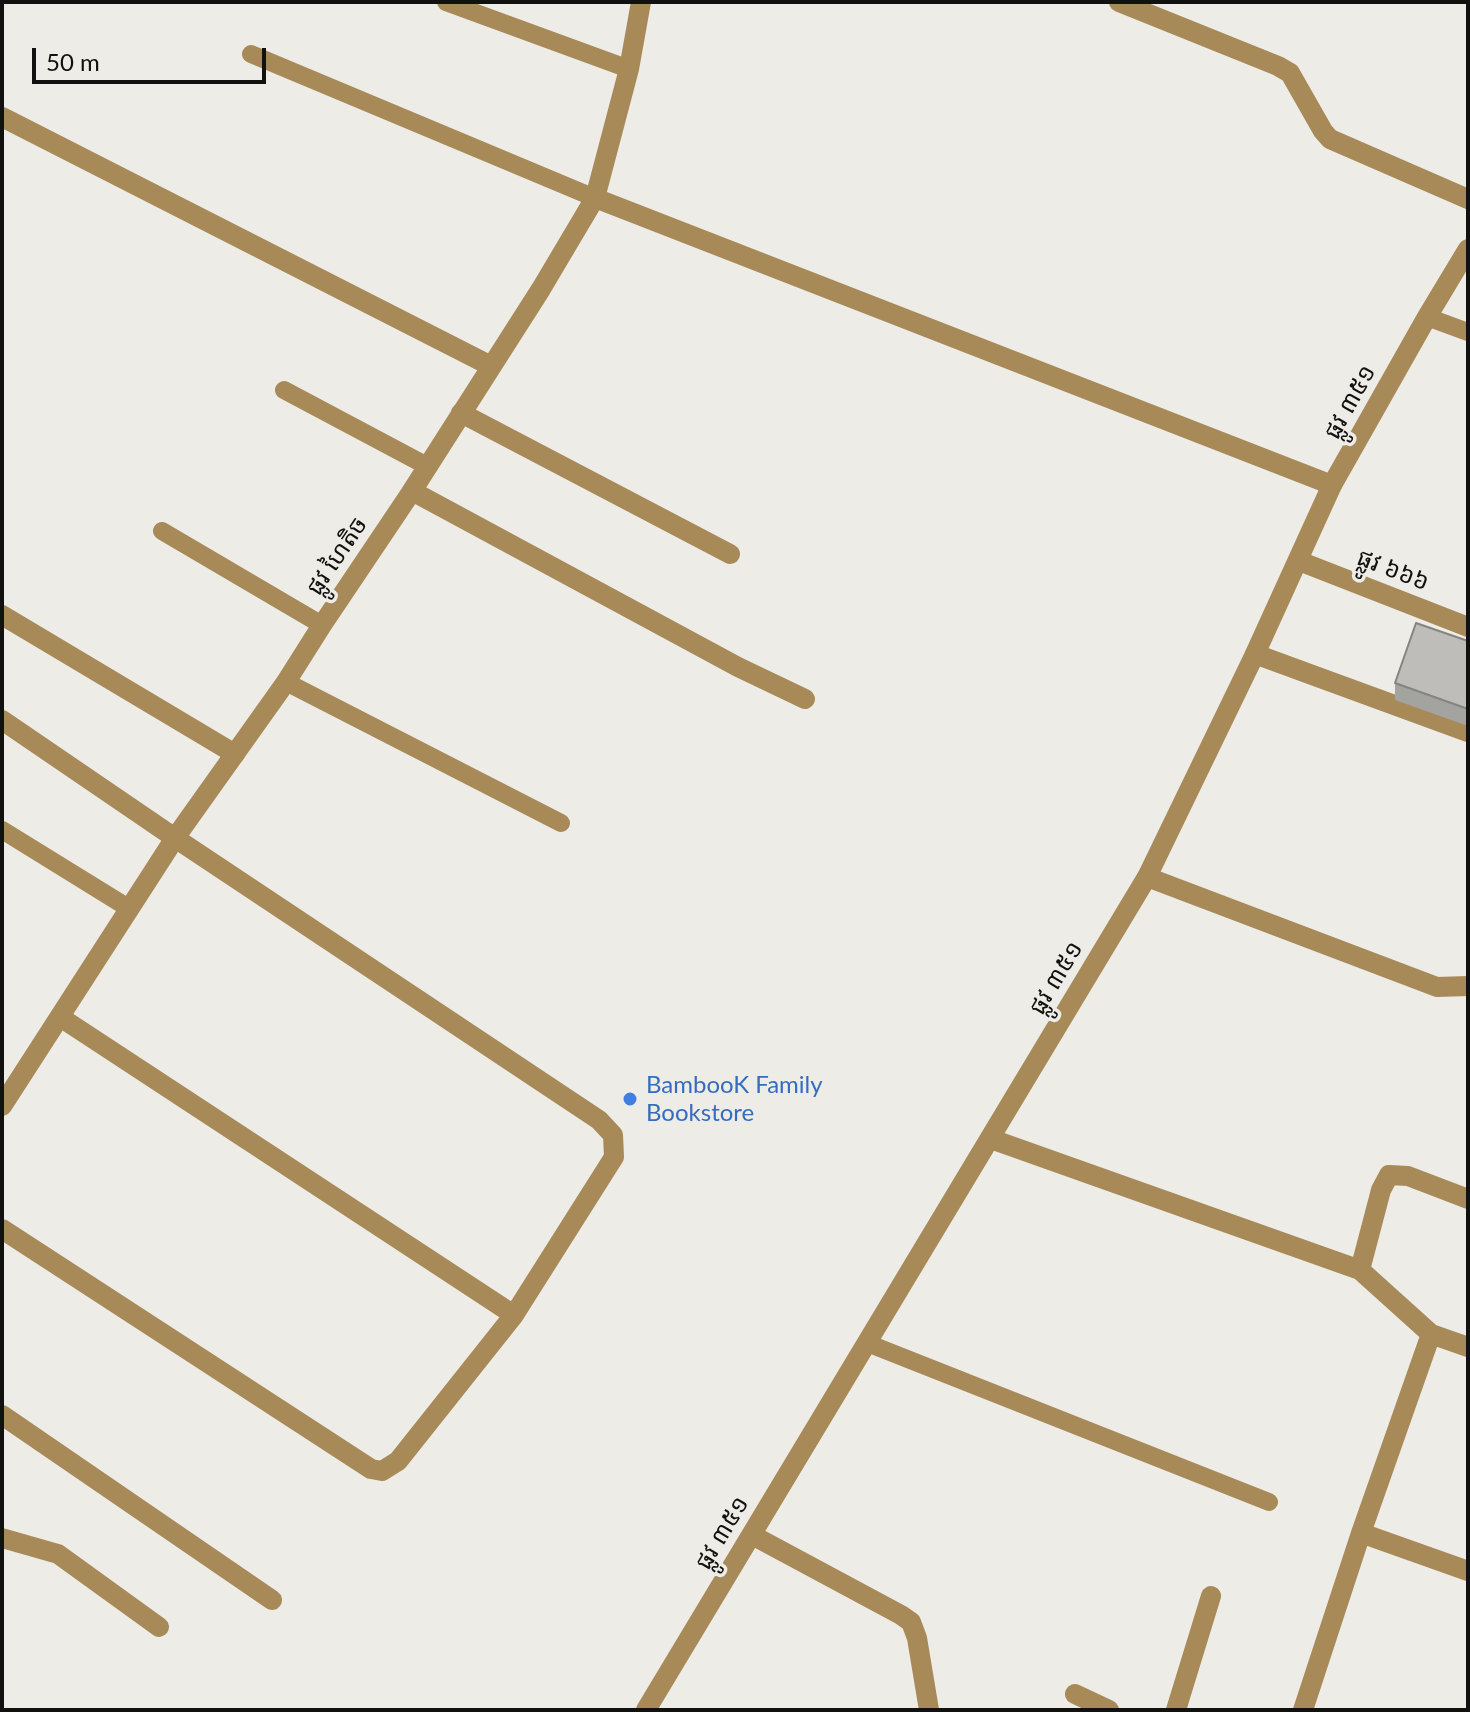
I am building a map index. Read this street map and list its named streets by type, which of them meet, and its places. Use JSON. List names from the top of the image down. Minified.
{"streets":{"street":["ផ្លូវ ៣៥១","ផ្លូវ ហៃតិច","ផ្លូវ ៦៦៦"]},"crossings":[["ផ្លូវ ៣៥១","ផ្លូវ ៦៦៦"]],"places":["BambooK Family Bookstore"],"scale_bar":"50 m"}
